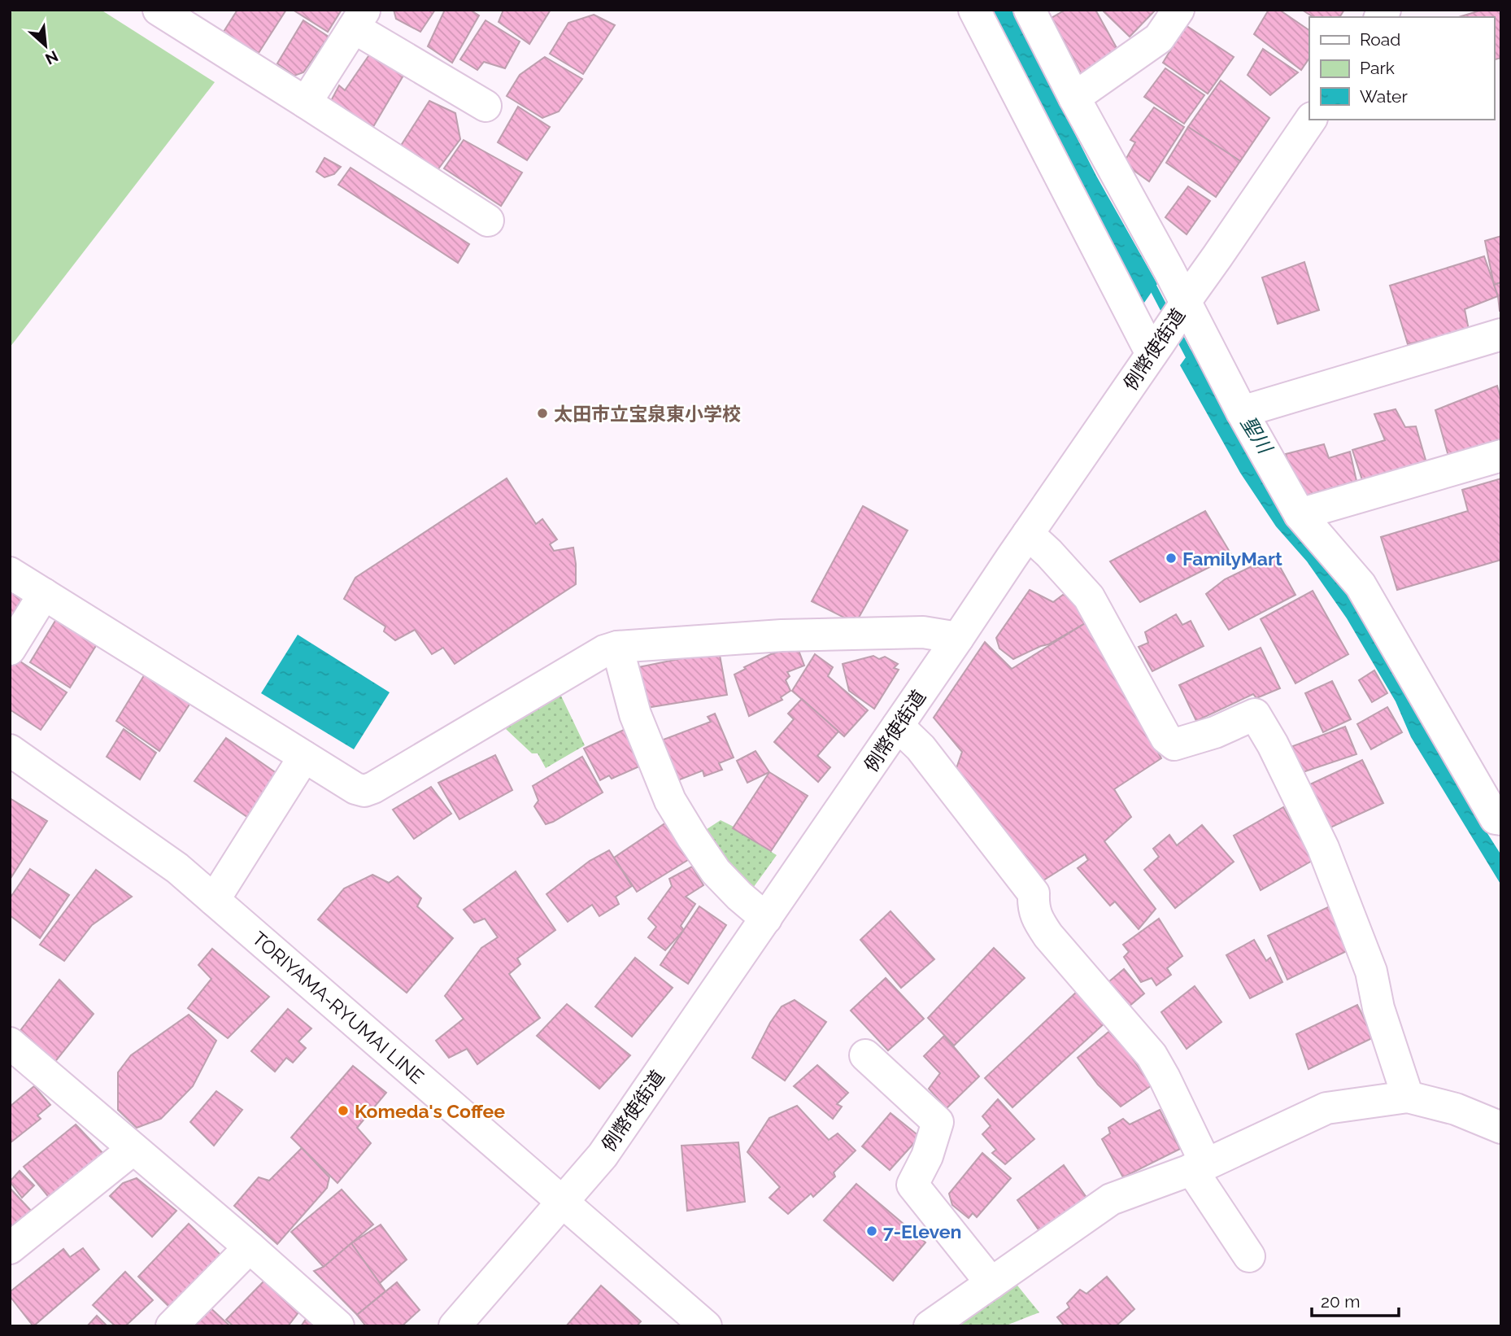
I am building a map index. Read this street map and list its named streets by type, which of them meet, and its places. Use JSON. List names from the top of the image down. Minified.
{"streets":{"street":["例幣使街道","TORIYAMA-RYUMAI LINE"]},"crossings":[["例幣使街道","TORIYAMA-RYUMAI LINE"]],"water":["聖川"],"places":["太田市立宝泉東小学校","FamilyMart","Komeda's Coffee","7-Eleven"],"legend":["Road","Park","Water"],"scale_bar":"20 m","north":"bottom right"}
